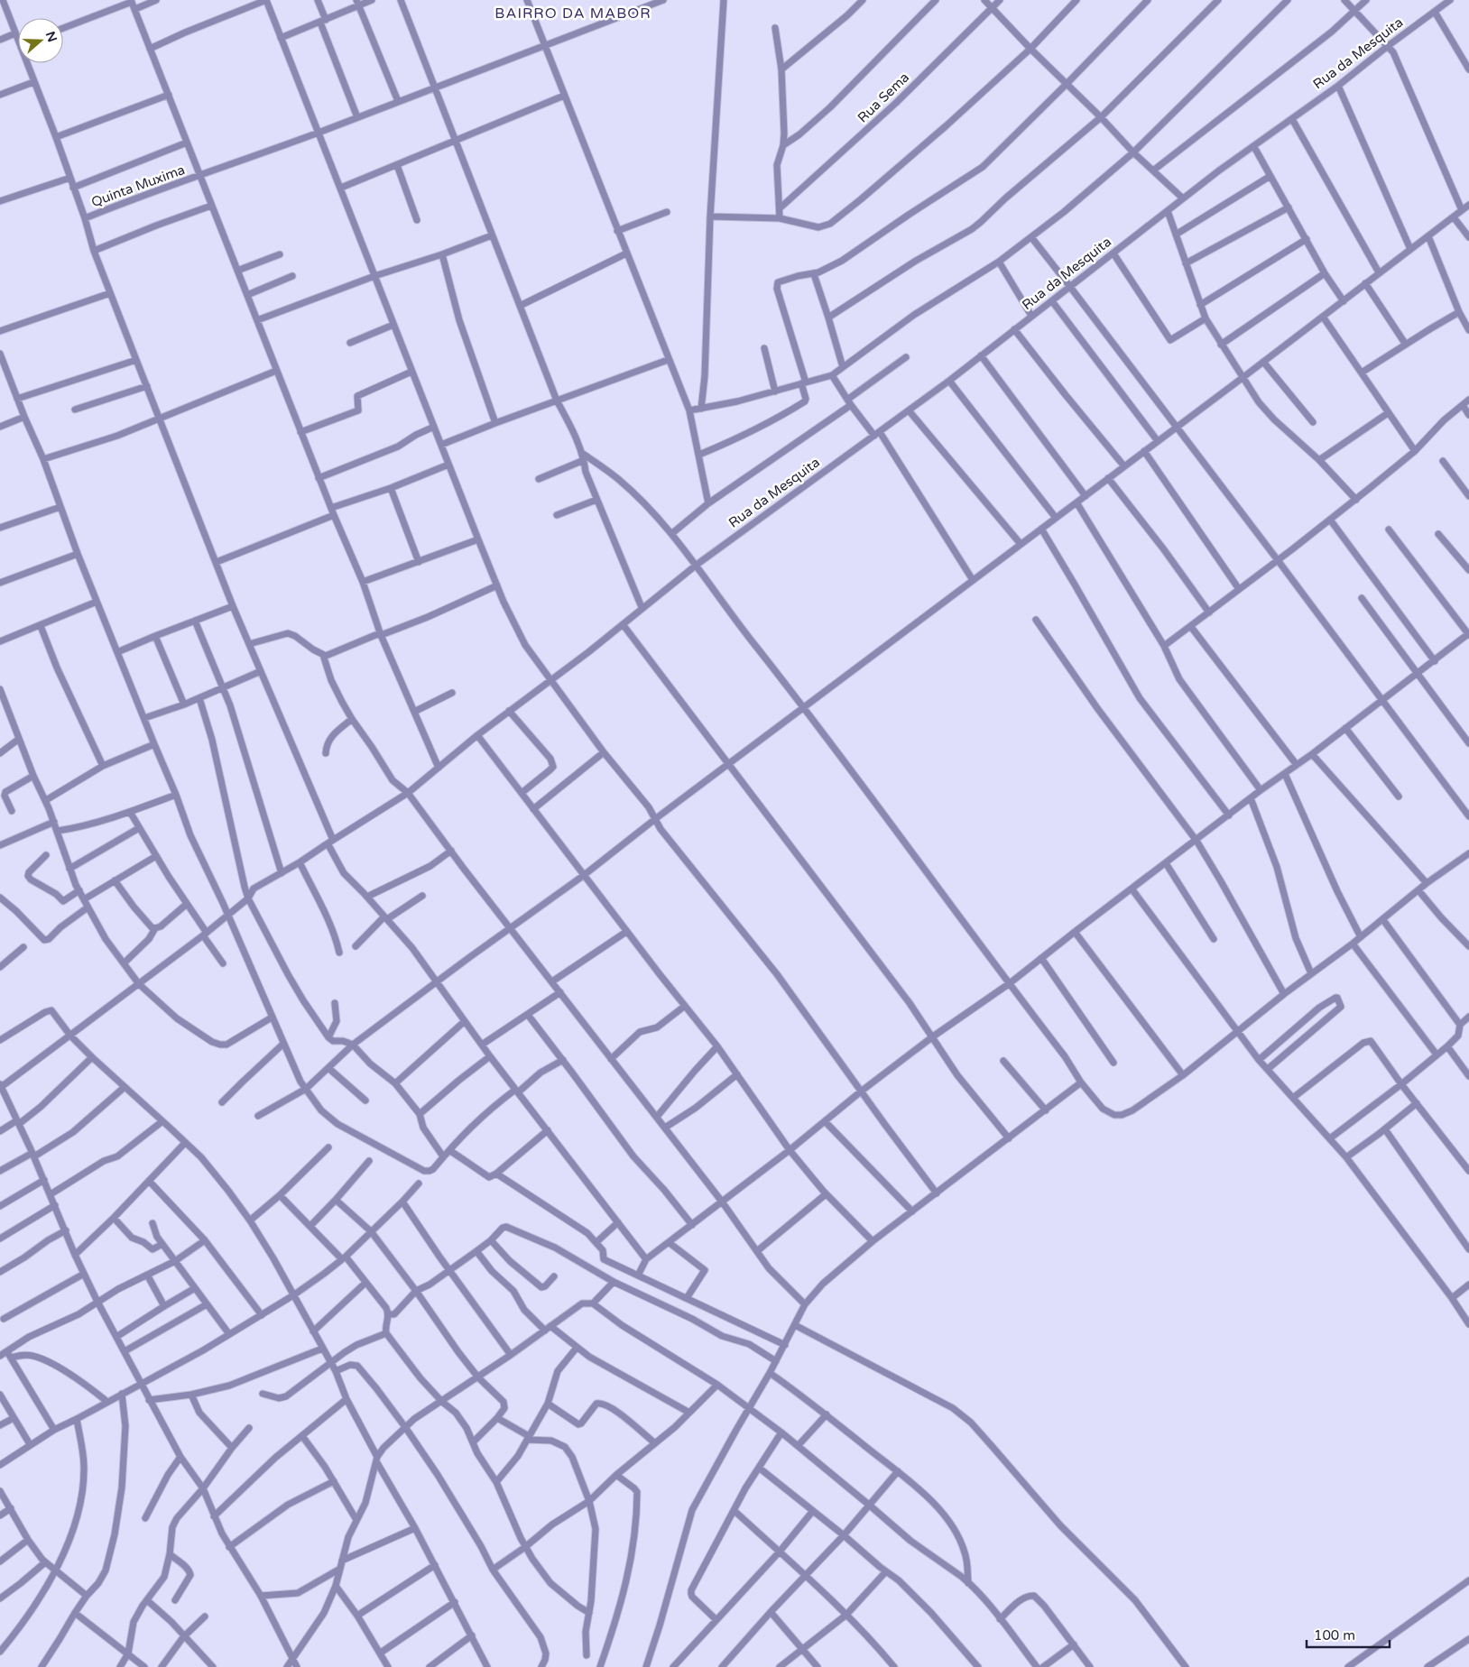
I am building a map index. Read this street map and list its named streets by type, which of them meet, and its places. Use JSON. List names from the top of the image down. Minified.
{"streets":{"street":["Rua da Mesquita","Rua Sema","Quinta Muxima"]},"districts":["BAIRRO DA MABOR"],"scale_bar":"100 m","north":"right"}
